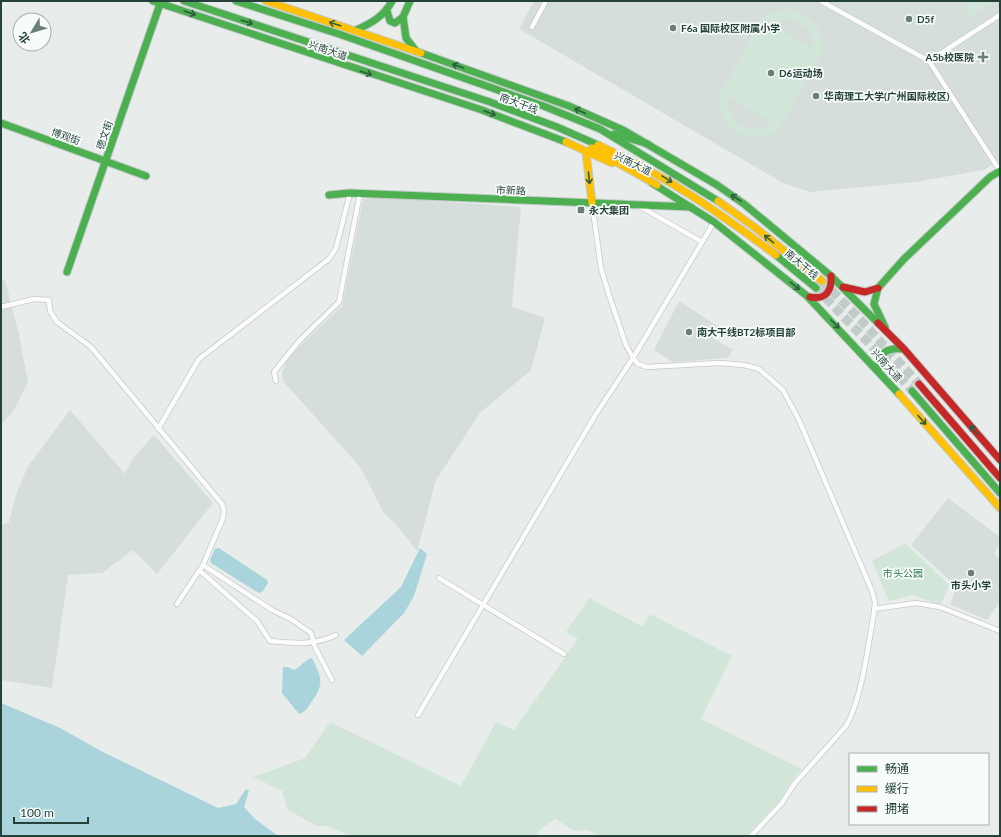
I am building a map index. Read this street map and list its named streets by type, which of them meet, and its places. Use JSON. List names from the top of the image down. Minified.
{"streets":{"main road":["兴南大道","南大干线","德文街","博观街","市新路"]},"crossings":[["兴南大道","德文街"],["兴南大道","市新路"],["德文街","博观街"]],"parks":["市头公园"],"places":{"other":["D5f","F6a 国际校区附属小学","D6运动场","华南理工大学(广州国际校区)","南大干线BT2标项目部","市头小学"],"health":["A5b校医院"],"transit":["永大集团"]},"legend":["畅通","缓行","拥堵"],"scale_bar":"100 m","north":"bottom left"}
